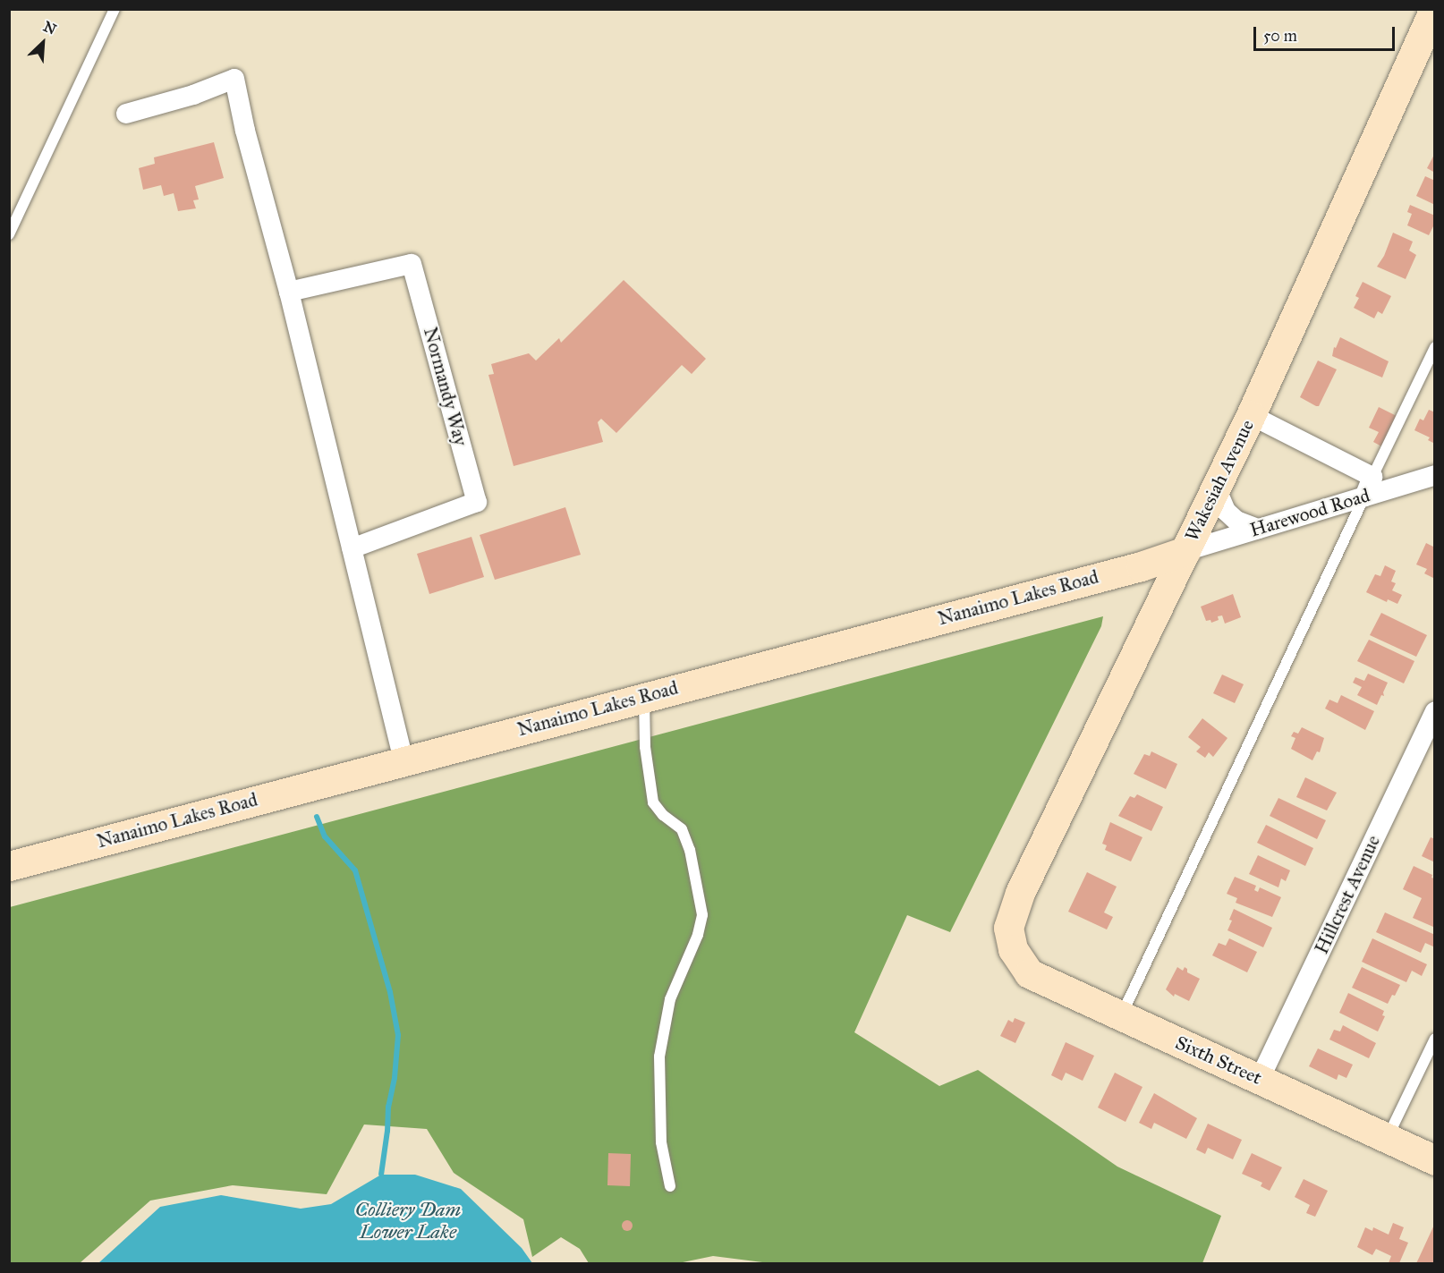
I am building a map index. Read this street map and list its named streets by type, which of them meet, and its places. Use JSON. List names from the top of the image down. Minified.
{"streets":{"street":["Normandy Way","Wakesiah Avenue","Harewood Road","Nanaimo Lakes Road","Hillcrest Avenue","Sixth Street"]},"crossings":[["Wakesiah Avenue","Harewood Road"],["Wakesiah Avenue","Nanaimo Lakes Road"],["Wakesiah Avenue","Sixth Street"],["Harewood Road","Nanaimo Lakes Road"],["Hillcrest Avenue","Sixth Street"]],"water":["Colliery Dam Lower Lake"],"scale_bar":"50 m","north":"top right"}
